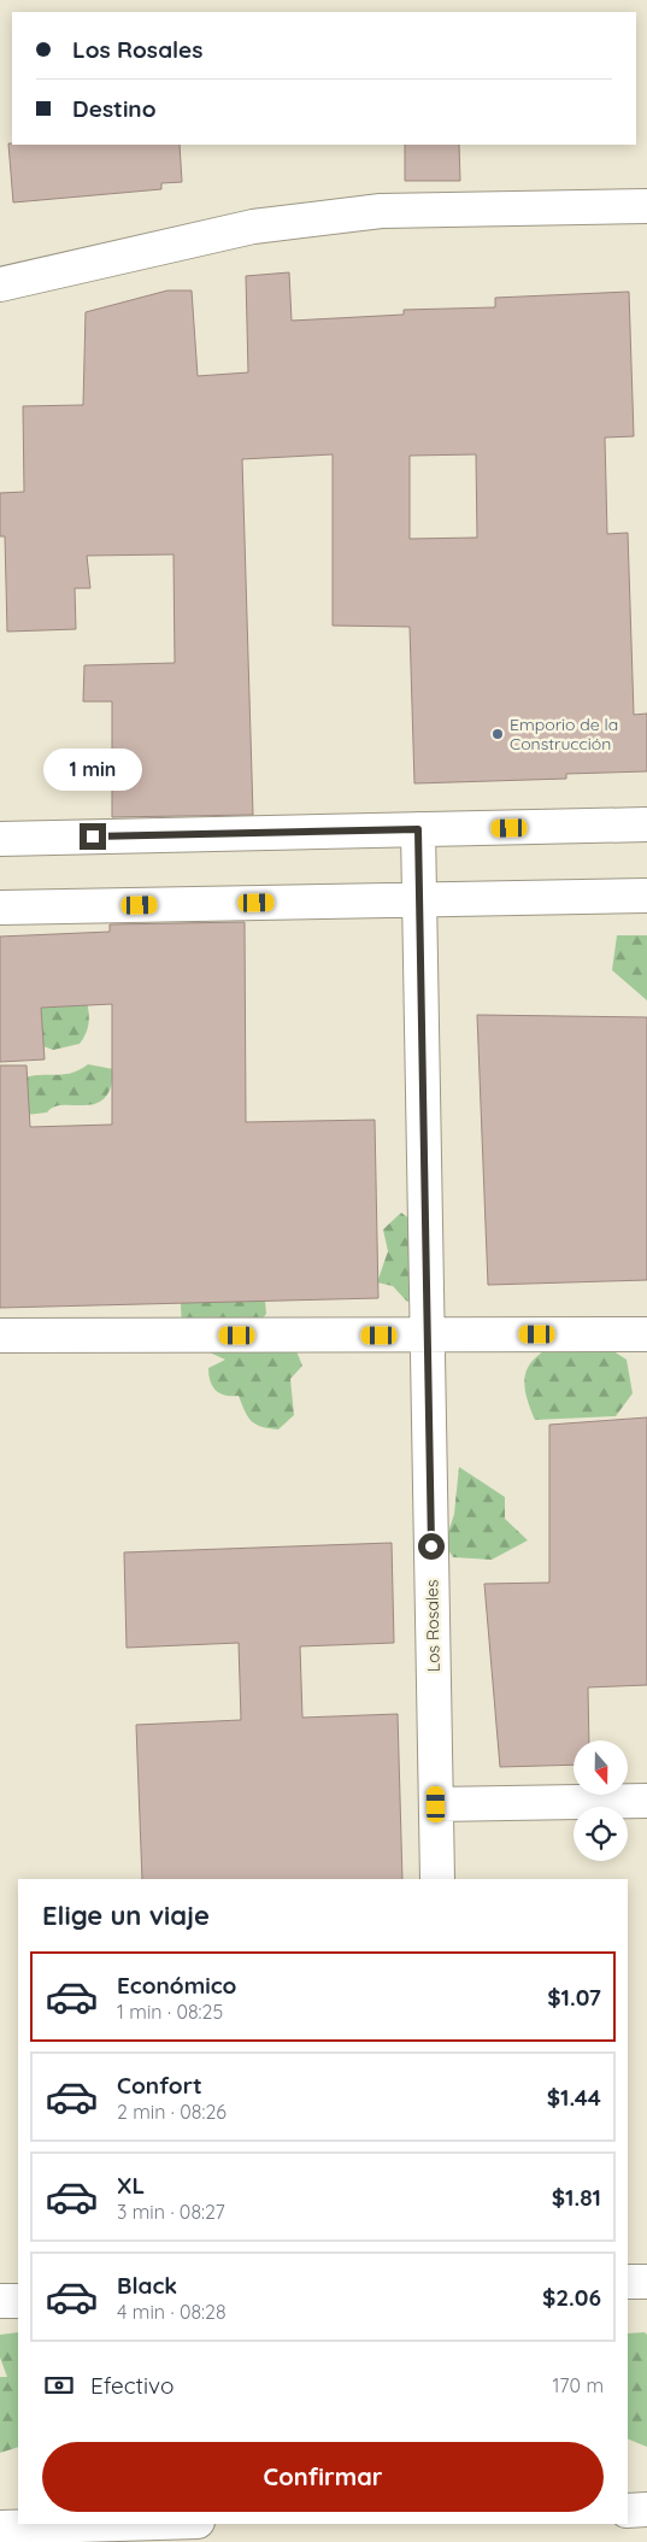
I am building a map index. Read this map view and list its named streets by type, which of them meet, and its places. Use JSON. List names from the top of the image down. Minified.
{"streets":{"main road":["Los Rosales"]},"places":["Emporio de la Construcción"],"north":"bottom","page":{"banner":["Los Rosales","Destino"],"bubble":"1 min","heading":"Elige un viaje","list":[{"name":"Económico","note":"1 min · 08:25","value":"$1.07"},{"name":"Confort","note":"2 min · 08:26","value":"$1.44"},{"name":"XL","note":"3 min · 08:27","value":"$1.81"},{"name":"Black","note":"4 min · 08:28","value":"$2.06"}],"pay":["Efectivo","170 m"],"buttons":"Confirmar"}}
